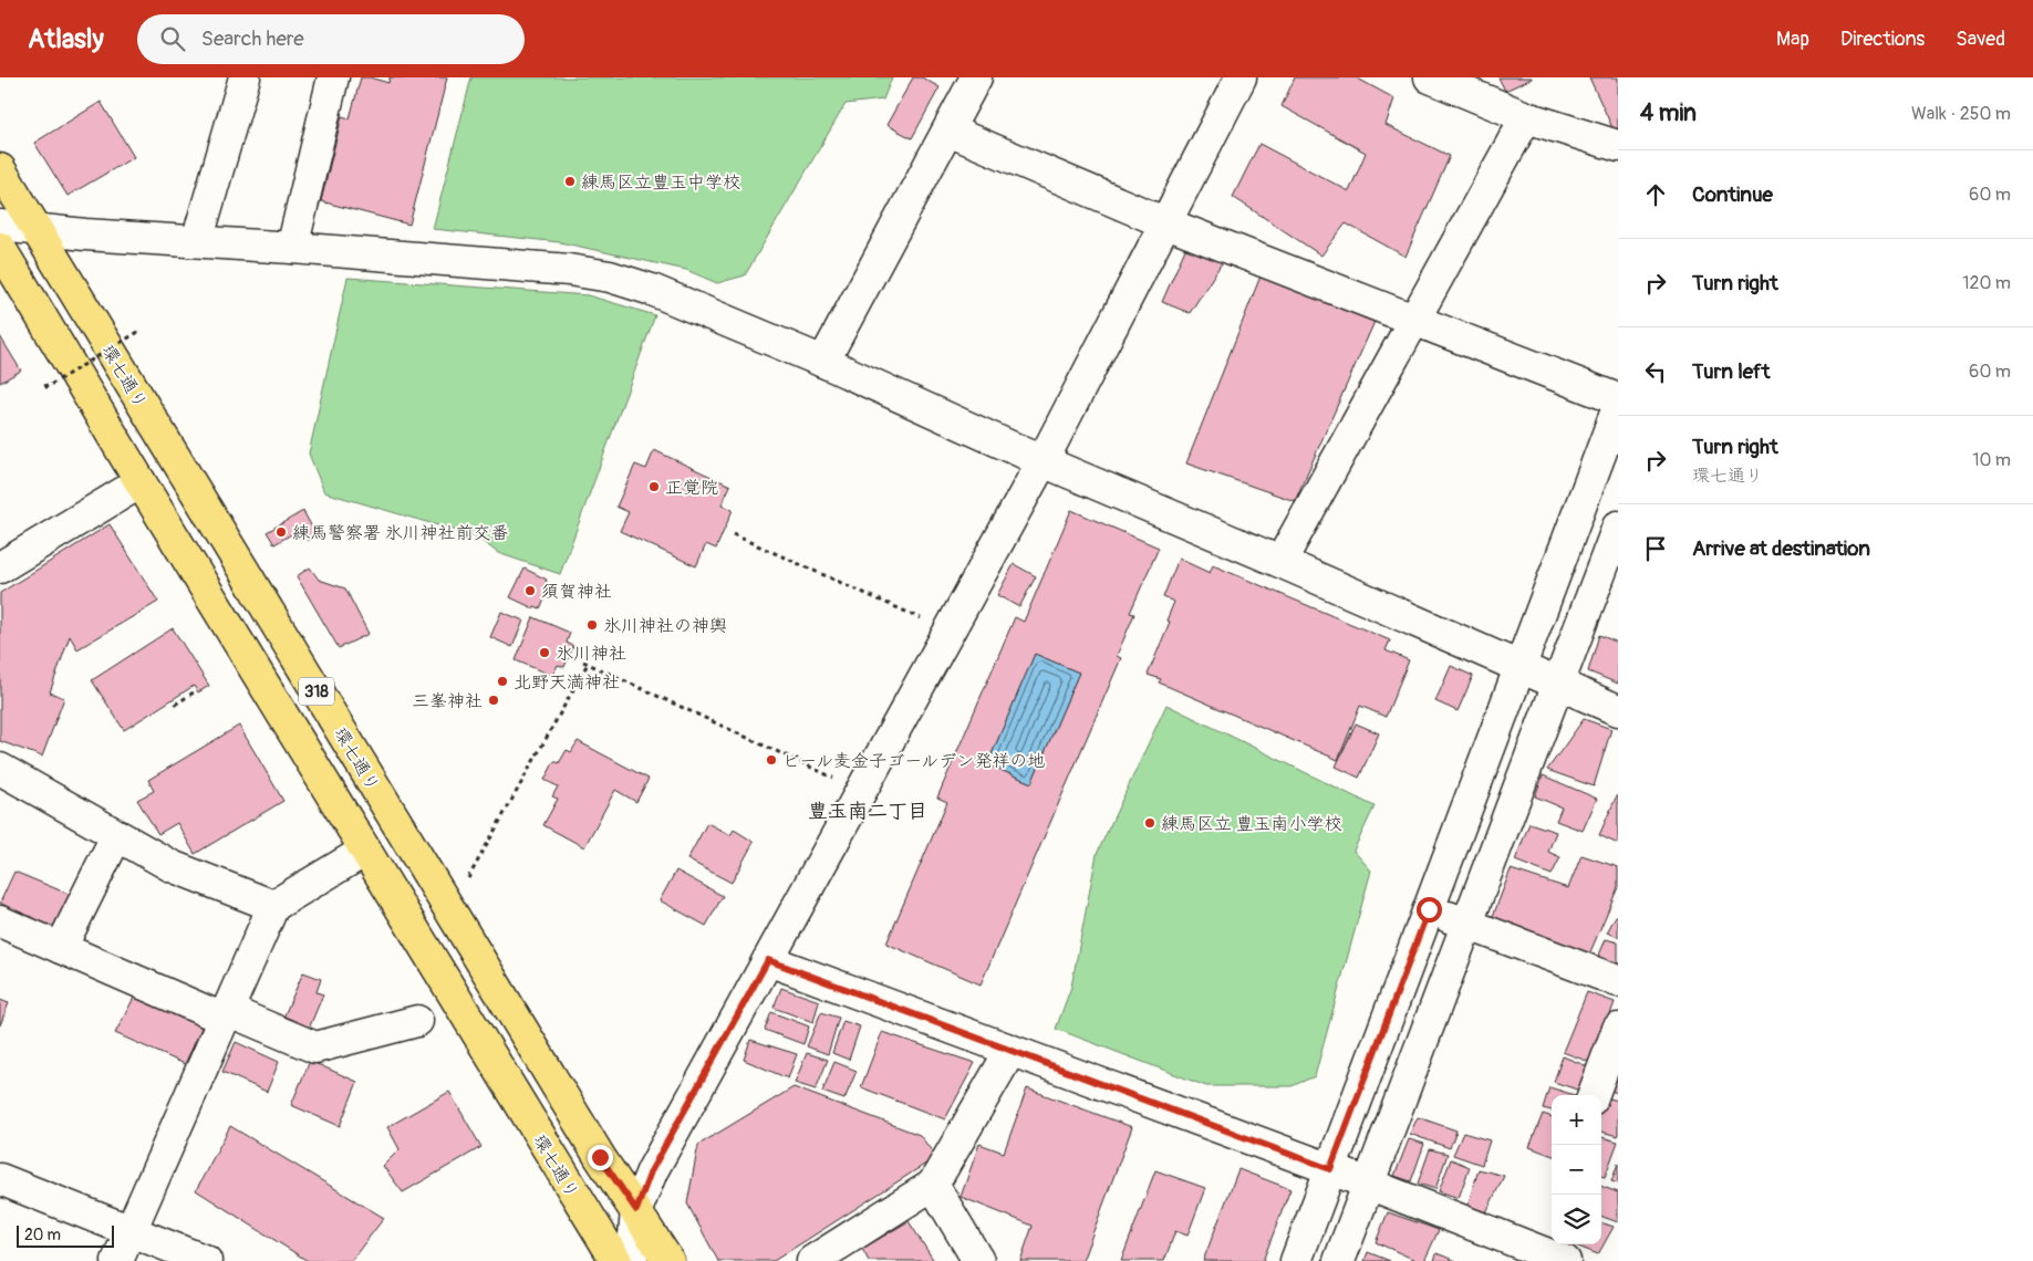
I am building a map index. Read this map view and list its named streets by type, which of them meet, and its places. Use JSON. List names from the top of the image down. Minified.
{"streets":{"main road":["環七通り","318"]},"districts":["豊玉南二丁目"],"places":["練馬区立豊玉中学校","正覚院","練馬警察署 氷川神社前交番","須賀神社","氷川神社の神輿","氷川神社","北野天満神社","三峯神社","ビール麦金子ゴールデン発祥の地","練馬区立 豊玉南小学校"],"scale_bar":"20 m","page":{"header":"Atlasly","search":"Search here","nav":["Map","Directions","Saved"],"heading":["4 min","Walk · 250 m"],"list":[["Continue","60 m"],["Turn right","120 m"],["Turn left","60 m"],["Turn right","環七通り","10 m"],"Arrive at destination"],"map_buttons":["+","−"],"scale":"20 m"}}
